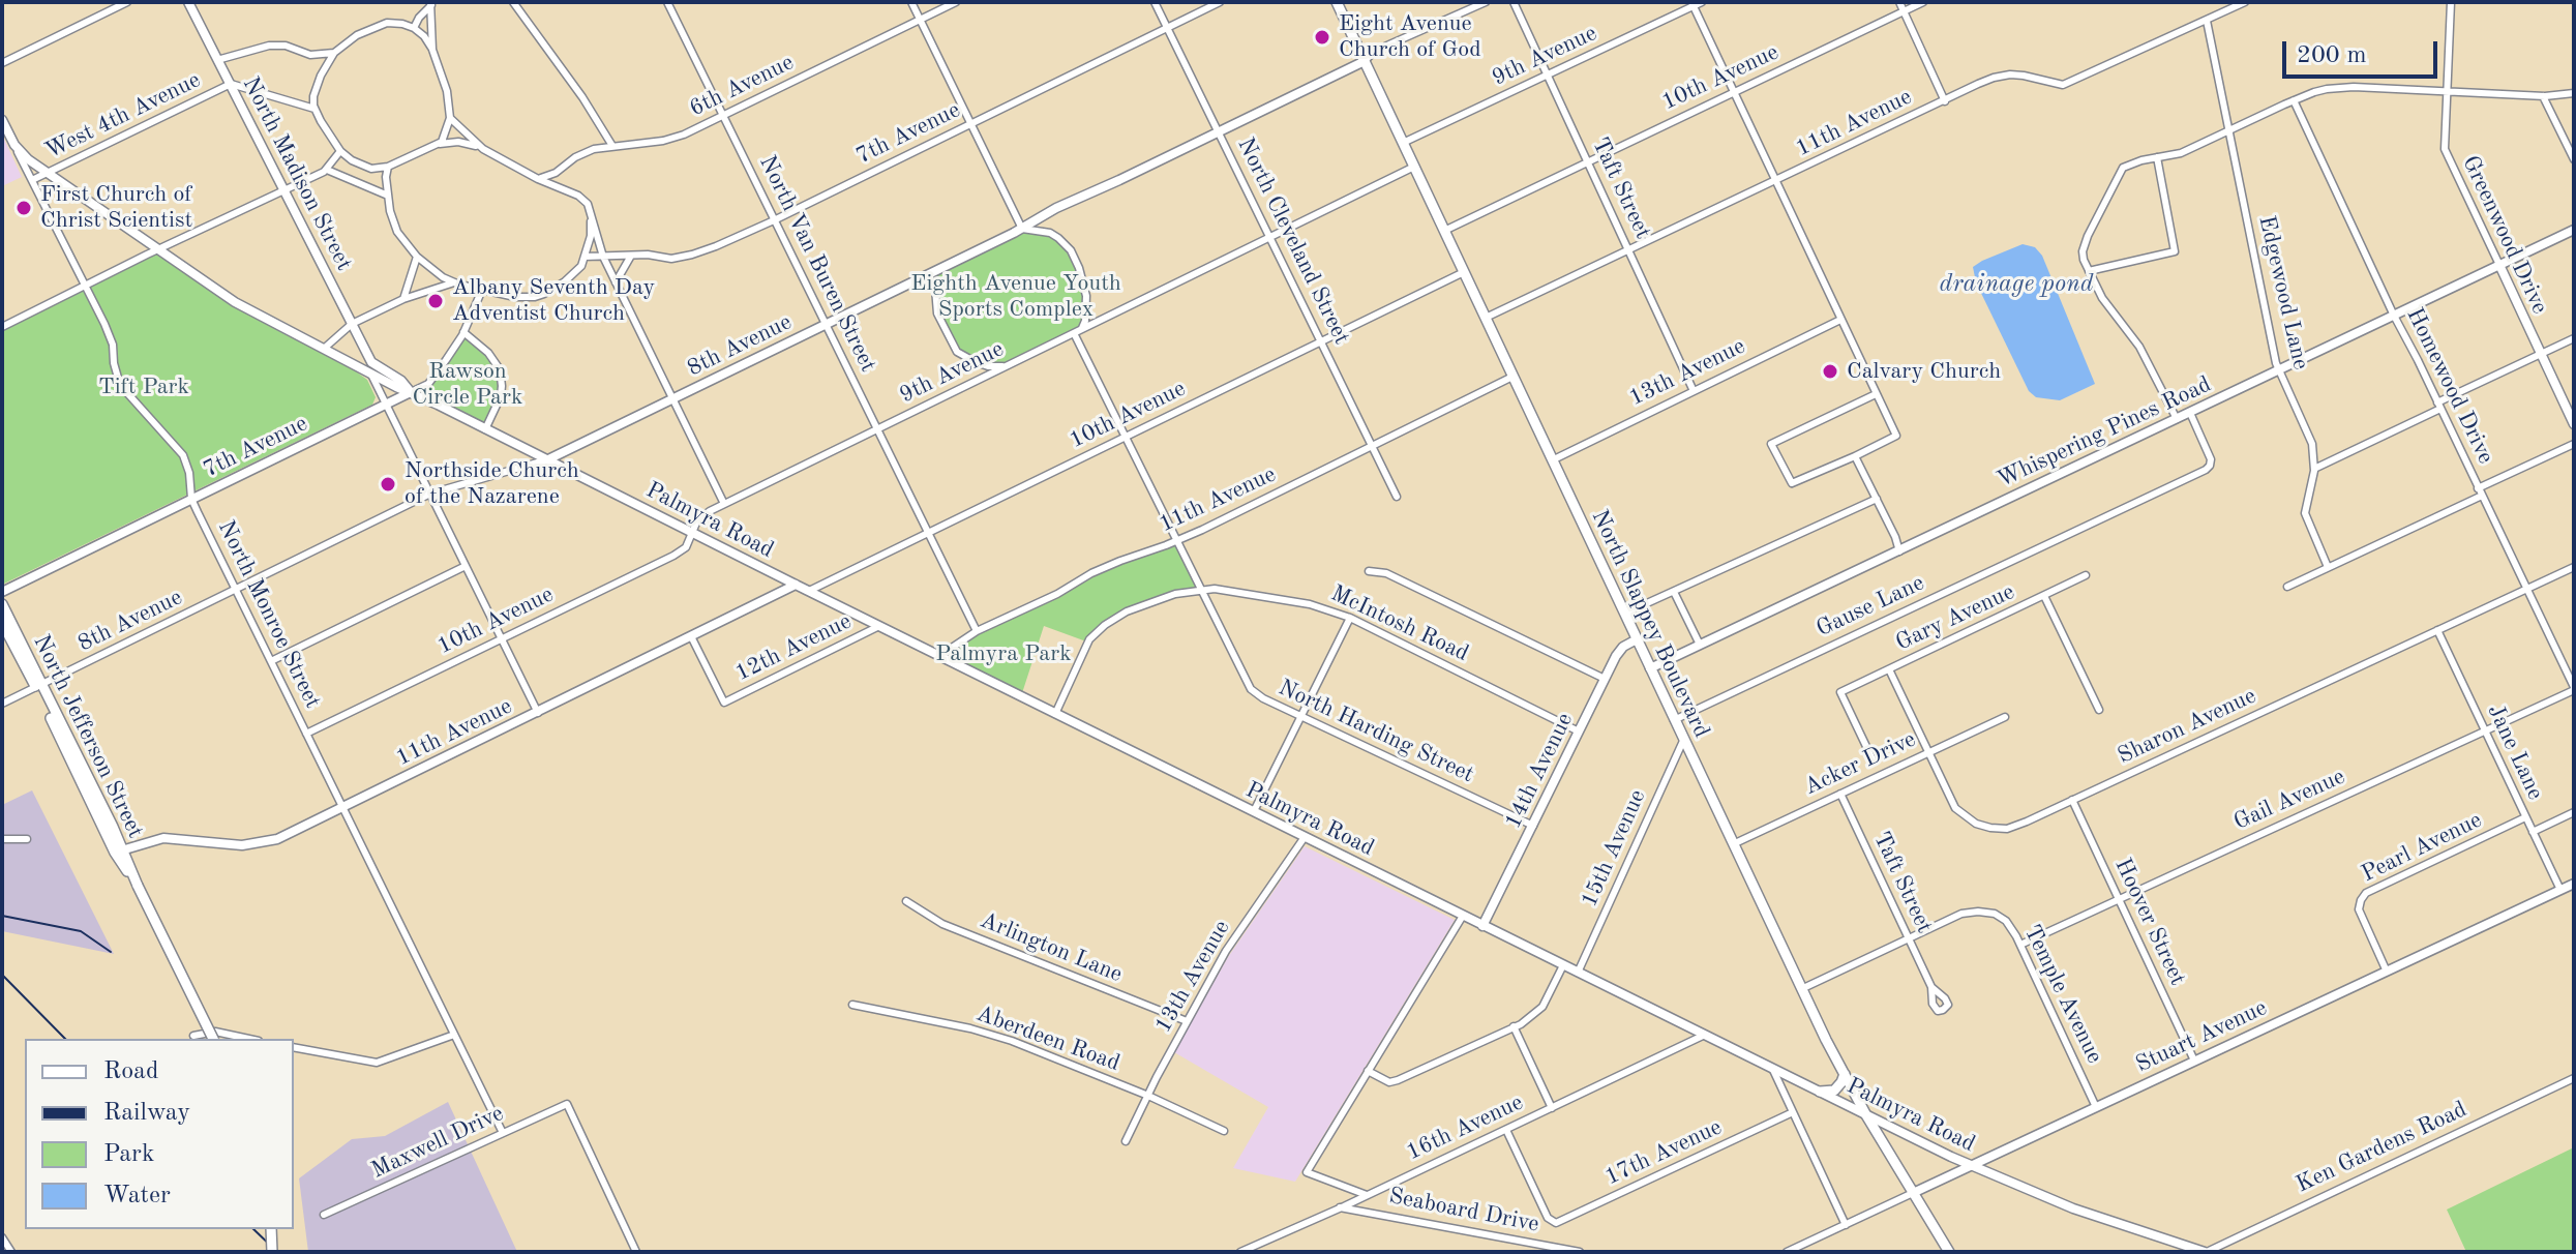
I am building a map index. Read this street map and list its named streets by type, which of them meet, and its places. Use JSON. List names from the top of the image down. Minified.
{"streets":{"main road":["North Slappey Boulevard","North Jefferson Street"],"street":["9th Avenue","10th Avenue","6th Avenue","West 4th Avenue","11th Avenue","7th Avenue","North Madison Street","Taft Street","Greenwood Drive","North Cleveland Street","North Van Buren Street","Edgewood Lane","8th Avenue","13th Avenue","Homewood Drive","Whispering Pines Road","Palmyra Road","Gause Lane","North Monroe Street","Gary Avenue","McIntosh Road","12th Avenue","Sharon Avenue","North Harding Street","Jane Lane","Acker Drive","14th Avenue","Gail Avenue","Pearl Avenue","15th Avenue","Hoover Street","Arlington Lane","Temple Avenue","Stuart Avenue","Aberdeen Road","16th Avenue","Maxwell Drive","Ken Gardens Road","17th Avenue","Seaboard Drive"]},"crossings":[["9th Avenue","10th Avenue"],["9th Avenue","Taft Street"],["9th Avenue","North Cleveland Street"],["9th Avenue","North Van Buren Street"],["9th Avenue","8th Avenue"],["9th Avenue","Palmyra Road"],["9th Avenue","North Slappey Boulevard"],["9th Avenue","North Harding Street"],["10th Avenue","Taft Street"],["10th Avenue","North Cleveland Street"],["10th Avenue","North Van Buren Street"],["10th Avenue","Palmyra Road"],["10th Avenue","North Monroe Street"],["10th Avenue","North Slappey Boulevard"],["10th Avenue","North Harding Street"],["6th Avenue","7th Avenue"],["6th Avenue","North Van Buren Street"],["West 4th Avenue","North Madison Street"],["West 4th Avenue","Palmyra Road"],["West 4th Avenue","North Monroe Street"],["11th Avenue","Taft Street"],["11th Avenue","North Cleveland Street"],["11th Avenue","North Van Buren Street"],["11th Avenue","Edgewood Lane"],["11th Avenue","Palmyra Road"],["11th Avenue","North Monroe Street"],["11th Avenue","North Slappey Boulevard"],["11th Avenue","12th Avenue"],["11th Avenue","North Harding Street"],["11th Avenue","North Jefferson Street"],["7th Avenue","North Cleveland Street"],["7th Avenue","North Van Buren Street"],["7th Avenue","Palmyra Road"],["7th Avenue","North Monroe Street"],["North Madison Street","Palmyra Road"],["Taft Street","13th Avenue"],["Taft Street","Acker Drive"],["Taft Street","Temple Avenue"],["Greenwood Drive","Whispering Pines Road"],["North Cleveland Street","8th Avenue"],["North Van Buren Street","8th Avenue"],["Edgewood Lane","Whispering Pines Road"],["8th Avenue","Palmyra Road"],["8th Avenue","North Monroe Street"],["8th Avenue","North Slappey Boulevard"],["8th Avenue","North Harding Street"],["8th Avenue","North Jefferson Street"],["13th Avenue","Palmyra Road"],["13th Avenue","North Slappey Boulevard"],["13th Avenue","Arlington Lane"],["13th Avenue","Aberdeen Road"],["Homewood Drive","Whispering Pines Road"],["Homewood Drive","Sharon Avenue"],["Homewood Drive","Gail Avenue"],["Whispering Pines Road","Gause Lane"],["Whispering Pines Road","North Slappey Boulevard"],["Palmyra Road","North Monroe Street"],["Palmyra Road","McIntosh Road"],["Palmyra Road","North Slappey Boulevard"],["Palmyra Road","12th Avenue"],["Palmyra Road","14th Avenue"],["Palmyra Road","15th Avenue"],["Palmyra Road","Stuart Avenue"],["Palmyra Road","16th Avenue"],["Palmyra Road","Ken Gardens Road"],["Gause Lane","North Slappey Boulevard"],["North Monroe Street","Maxwell Drive"],["Gary Avenue","Sharon Avenue"],["McIntosh Road","North Harding Street"],["McIntosh Road","14th Avenue"],["North Slappey Boulevard","Acker Drive"],["North Slappey Boulevard","14th Avenue"],["North Slappey Boulevard","15th Avenue"],["North Slappey Boulevard","Temple Avenue"],["North Slappey Boulevard","Stuart Avenue"],["Sharon Avenue","Jane Lane"],["Sharon Avenue","Acker Drive"],["Sharon Avenue","Hoover Street"],["North Harding Street","14th Avenue"],["Jane Lane","Gail Avenue"],["Jane Lane","Pearl Avenue"],["Jane Lane","Stuart Avenue"],["Gail Avenue","Hoover Street"],["Gail Avenue","Temple Avenue"],["Pearl Avenue","Stuart Avenue"],["Hoover Street","Stuart Avenue"],["Temple Avenue","Stuart Avenue"],["16th Avenue","17th Avenue"],["16th Avenue","Seaboard Drive"]],"water":["drainage pond"],"parks":["Eighth Avenue Youth Sports Complex","Rawson Circle Park","Tift Park","Palmyra Park"],"places":["Eight Avenue Church of God","First Church of Christ Scientist","Albany Seventh Day Adventist Church","Calvary Church","Northside Church of the Nazarene"],"legend":["Road","Railway","Park","Water"],"scale_bar":"200 m"}
